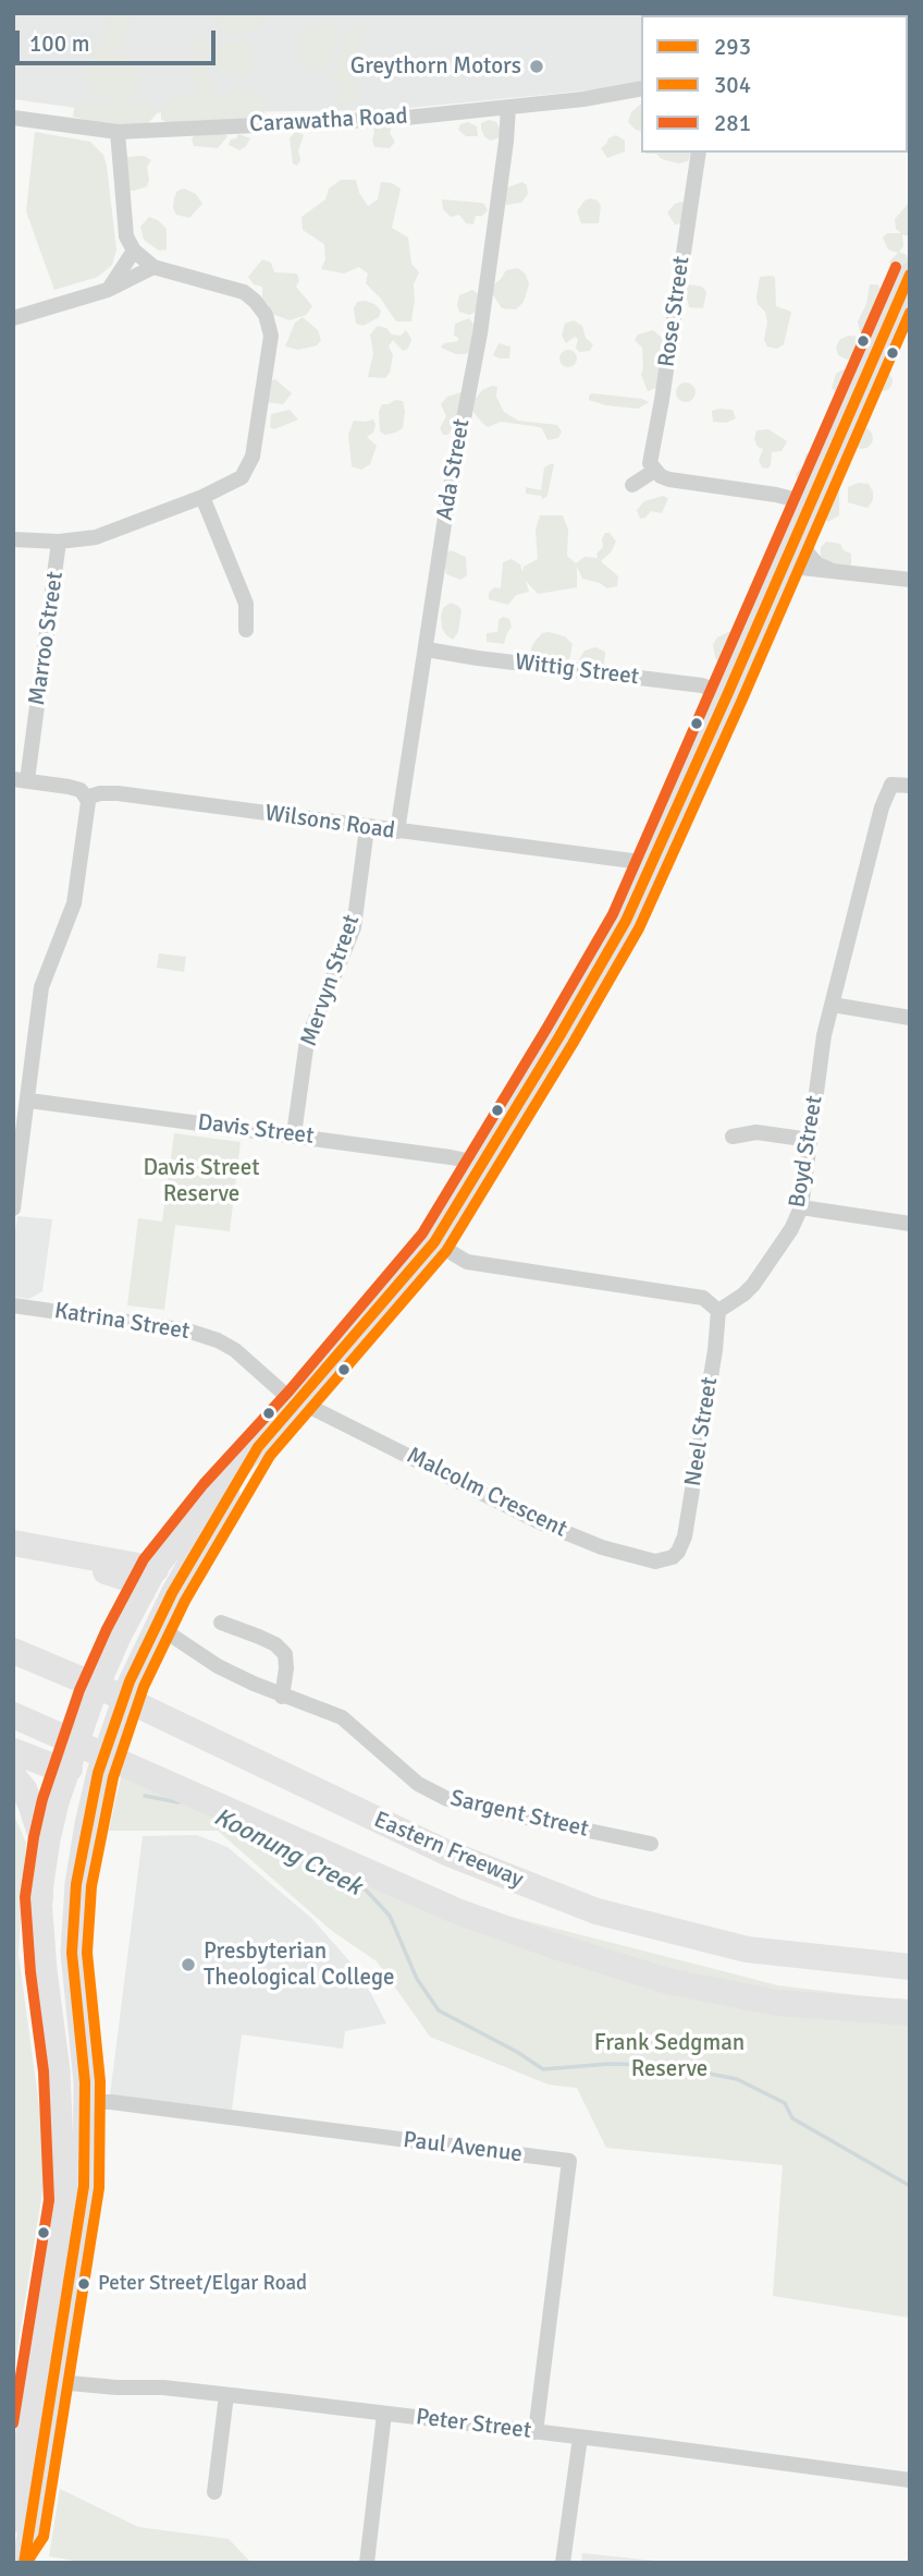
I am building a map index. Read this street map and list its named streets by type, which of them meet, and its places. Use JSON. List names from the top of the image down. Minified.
{"streets":{"highway":["Eastern Freeway"],"street":["Carawatha Road","Rose Street","Ada Street","Marroo Street","Wittig Street","Wilsons Road","Mervyn Street","Davis Street","Boyd Street","Katrina Street","Neel Street","Malcolm Crescent","Sargent Street","Paul Avenue","Peter Street"]},"crossings":[["Carawatha Road","Ada Street"],["Ada Street","Wittig Street"],["Ada Street","Wilsons Road"],["Marroo Street","Wilsons Road"],["Wilsons Road","Mervyn Street"],["Mervyn Street","Davis Street"],["Boyd Street","Neel Street"],["Katrina Street","Malcolm Crescent"],["Neel Street","Malcolm Crescent"],["Paul Avenue","Peter Street"]],"water":["Koonung Creek"],"parks":["Davis Street Reserve","Frank Sedgman Reserve"],"places":["Greythorn Motors","Presbyterian Theological College","Peter Street/Elgar Road"],"lines":["transit line 281","transit line 293","transit line 304"],"legend":["293","304","281"],"scale_bar":"100 m"}
